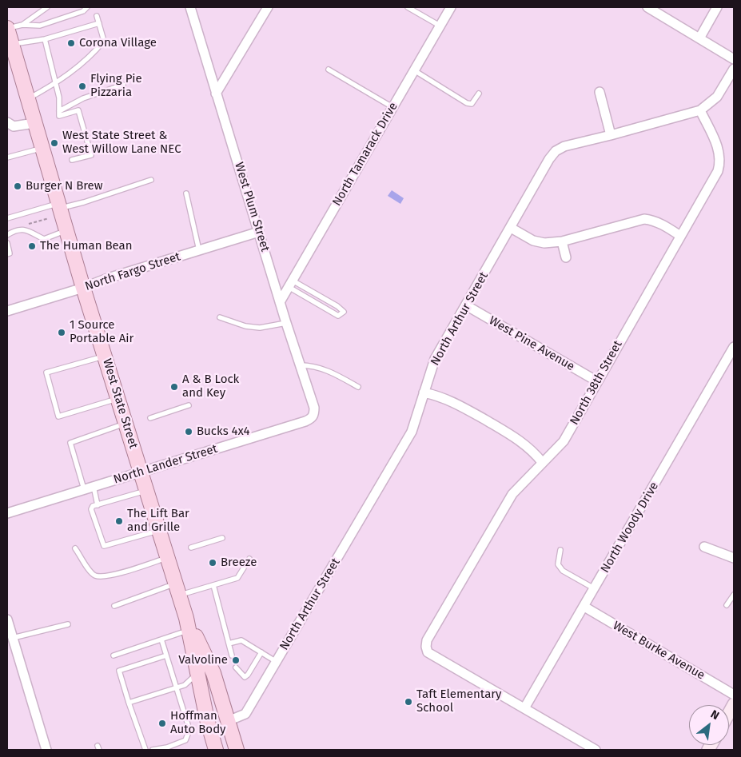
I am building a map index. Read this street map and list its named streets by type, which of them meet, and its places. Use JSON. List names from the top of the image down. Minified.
{"streets":{"main road":["West State Street"],"street":["North Tamarack Drive","West Plum Street","North Fargo Street","North Arthur Street","West Pine Avenue","North 38th Street","North Lander Street","North Woody Drive","West Burke Avenue"]},"crossings":[["North Tamarack Drive","West Plum Street"],["West Plum Street","North Fargo Street"],["West Plum Street","North Lander Street"],["North Fargo Street","West State Street"],["North Arthur Street","West Pine Avenue"],["North Arthur Street","North 38th Street"],["North Arthur Street","West State Street"],["West Pine Avenue","North 38th Street"],["North 38th Street","North Woody Drive"],["West State Street","North Lander Street"],["North Woody Drive","West Burke Avenue"]],"places":["Corona Village","Flying Pie Pizzaria","West State Street & West Willow Lane NEC","Burger N Brew","The Human Bean","1 Source Portable Air","A & B Lock and Key","Bucks 4x4","The Lift Bar and Grille","Breeze","Valvoline","Taft Elementary School","Hoffman Auto Body"],"north":"top right"}
